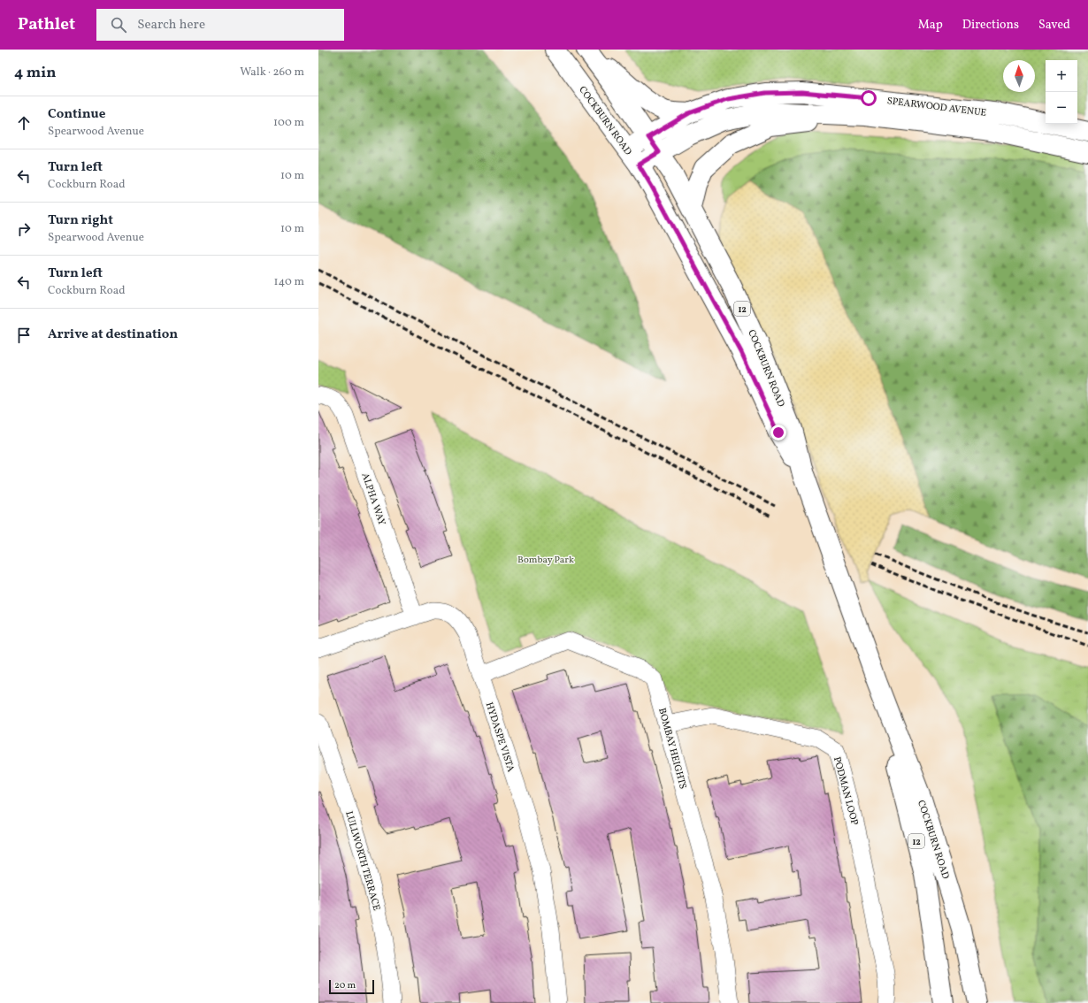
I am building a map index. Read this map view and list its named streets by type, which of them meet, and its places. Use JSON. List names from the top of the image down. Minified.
{"streets":{"main road":["SPEARWOOD AVENUE","COCKBURN ROAD","12"],"street":["ALPHA WAY","HYDASPE VISTA","BOMBAY HEIGHTS","PODMAN LOOP","LULLWORTH TERRACE"]},"crossings":[["SPEARWOOD AVENUE","COCKBURN ROAD"],["ALPHA WAY","HYDASPE VISTA"],["HYDASPE VISTA","BOMBAY HEIGHTS"],["BOMBAY HEIGHTS","PODMAN LOOP"]],"parks":["Bombay Park"],"scale_bar":"20 m","north":"top","page":{"header":"Pathlet","search":"Search here","nav":["Map","Directions","Saved"],"heading":["4 min","Walk · 260 m"],"map_buttons":["+","−"],"list":[["Continue","Spearwood Avenue","100 m"],["Turn left","Cockburn Road","10 m"],["Turn right","Spearwood Avenue","10 m"],["Turn left","Cockburn Road","140 m"],"Arrive at destination"],"scale":"20 m"}}
